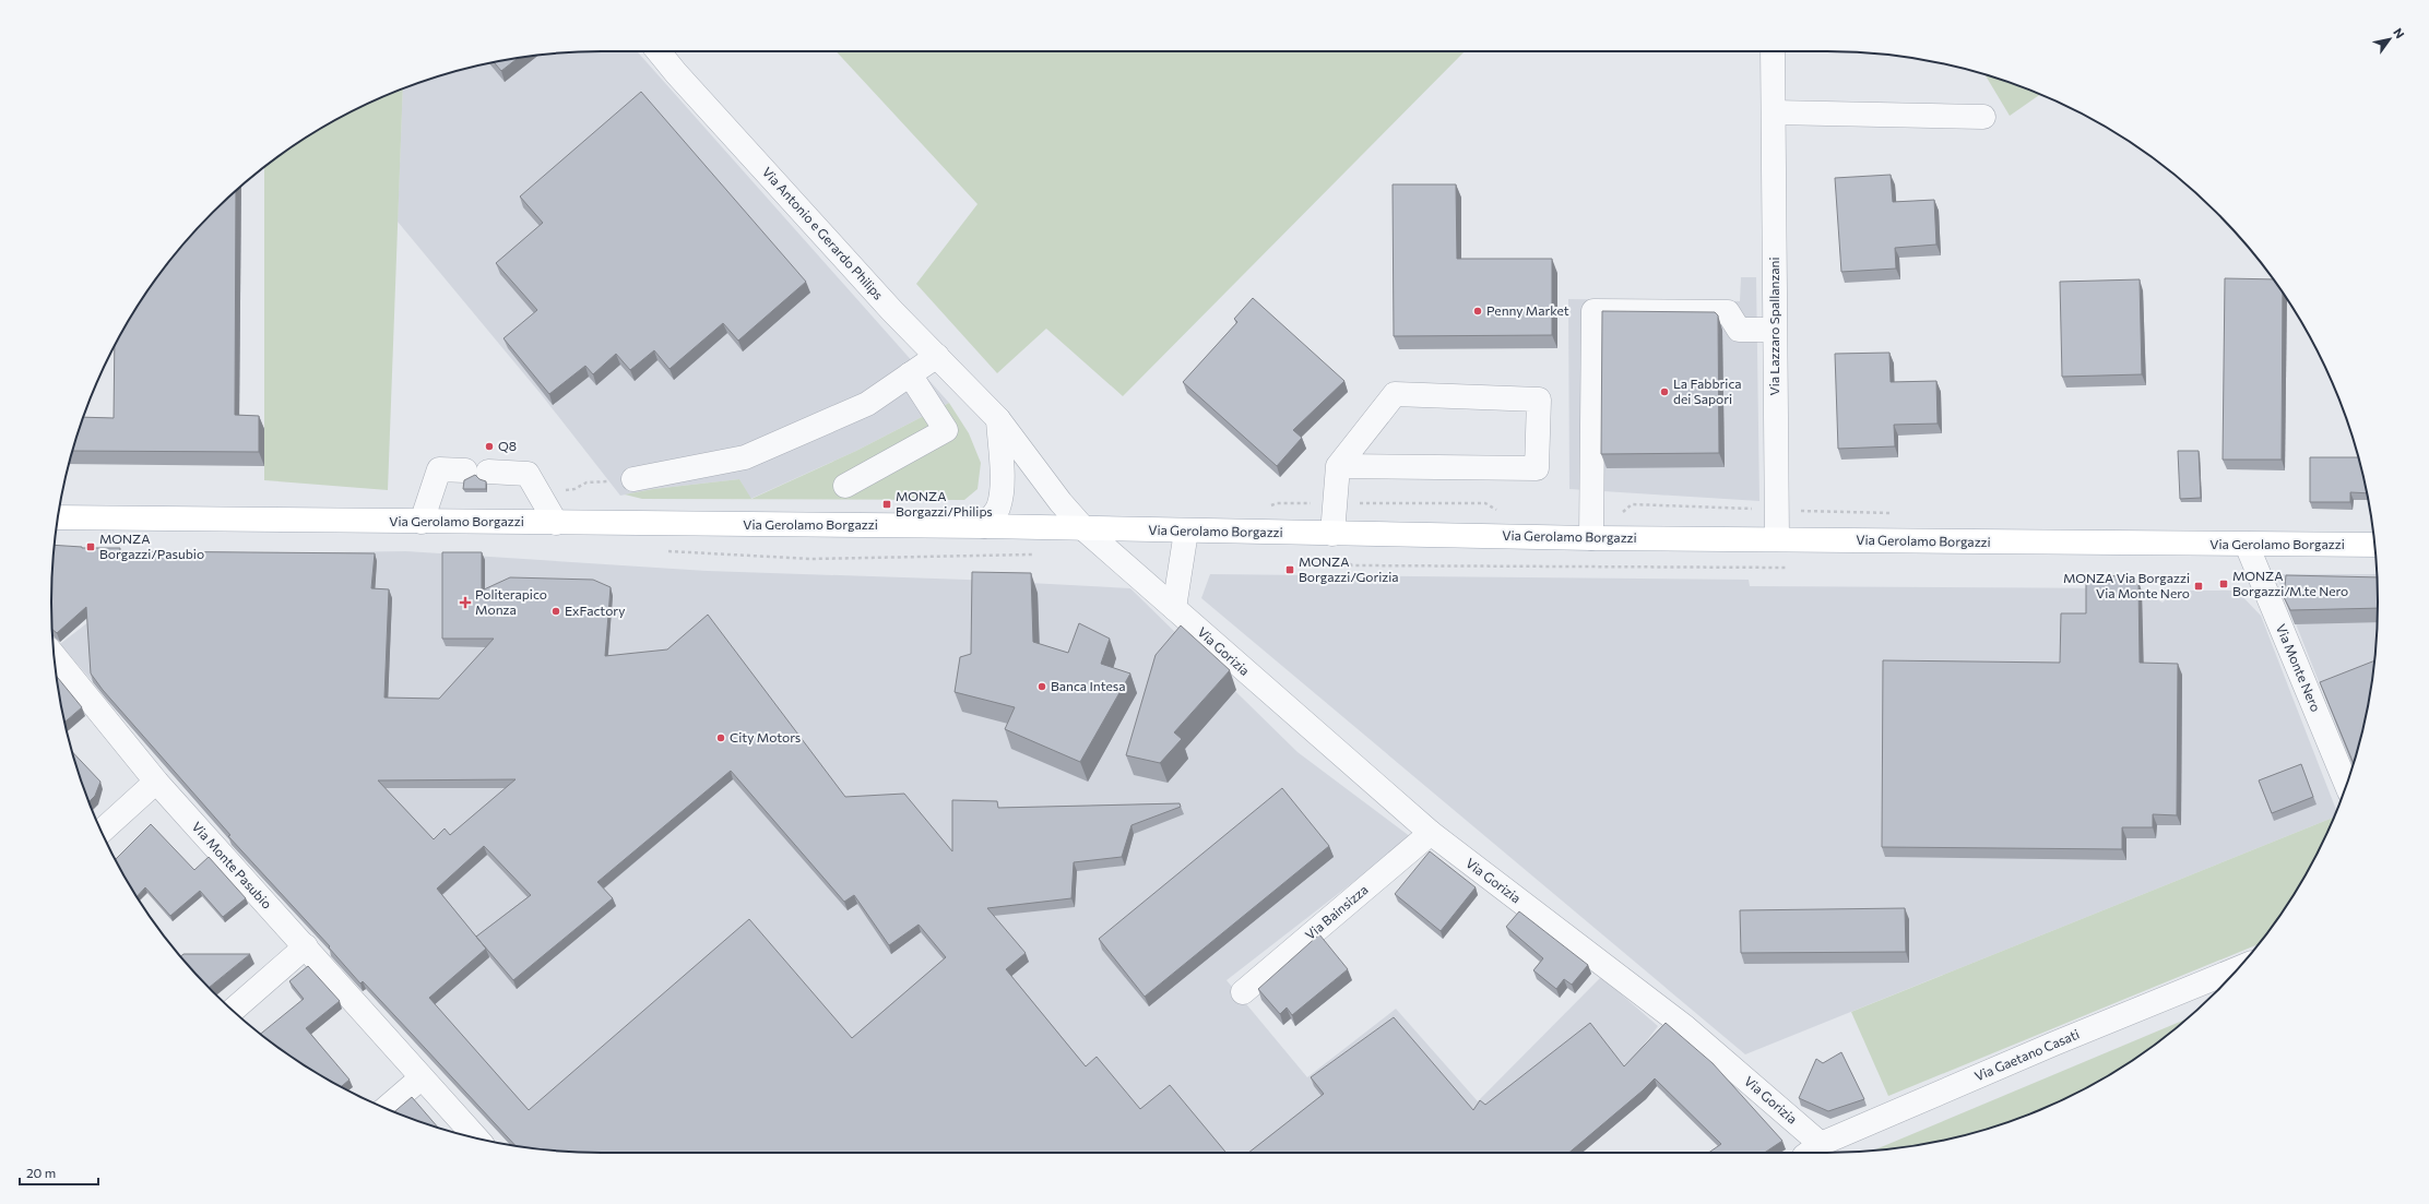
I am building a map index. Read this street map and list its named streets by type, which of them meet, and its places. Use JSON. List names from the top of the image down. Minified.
{"streets":{"main road":["Via Gerolamo Borgazzi"],"street":["Via Antonio e Gerardo Philips","Via Lazzaro Spallanzani","Via Gorizia","Via Monte Nero","Via Monte Pasubio","Via Bainsizza","Via Gaetano Casati"]},"crossings":[["Via Antonio e Gerardo Philips","Via Gerolamo Borgazzi"],["Via Antonio e Gerardo Philips","Via Gorizia"],["Via Lazzaro Spallanzani","Via Gerolamo Borgazzi"],["Via Gerolamo Borgazzi","Via Gorizia"],["Via Gerolamo Borgazzi","Via Monte Nero"],["Via Gorizia","Via Bainsizza"],["Via Gorizia","Via Gaetano Casati"]],"places":{"other":["Penny Market","La Fabbrica dei Sapori","Q8","ExFactory","Banca Intesa","City Motors"],"transit":["MONZA Borgazzi/Philips","MONZA Borgazzi/Pasubio","MONZA Borgazzi/Gorizia","MONZA Borgazzi/M.te Nero","MONZA Via Borgazzi Via Monte Nero"],"health":["Politerapico Monza"]},"scale_bar":"20 m","north":"top right"}
